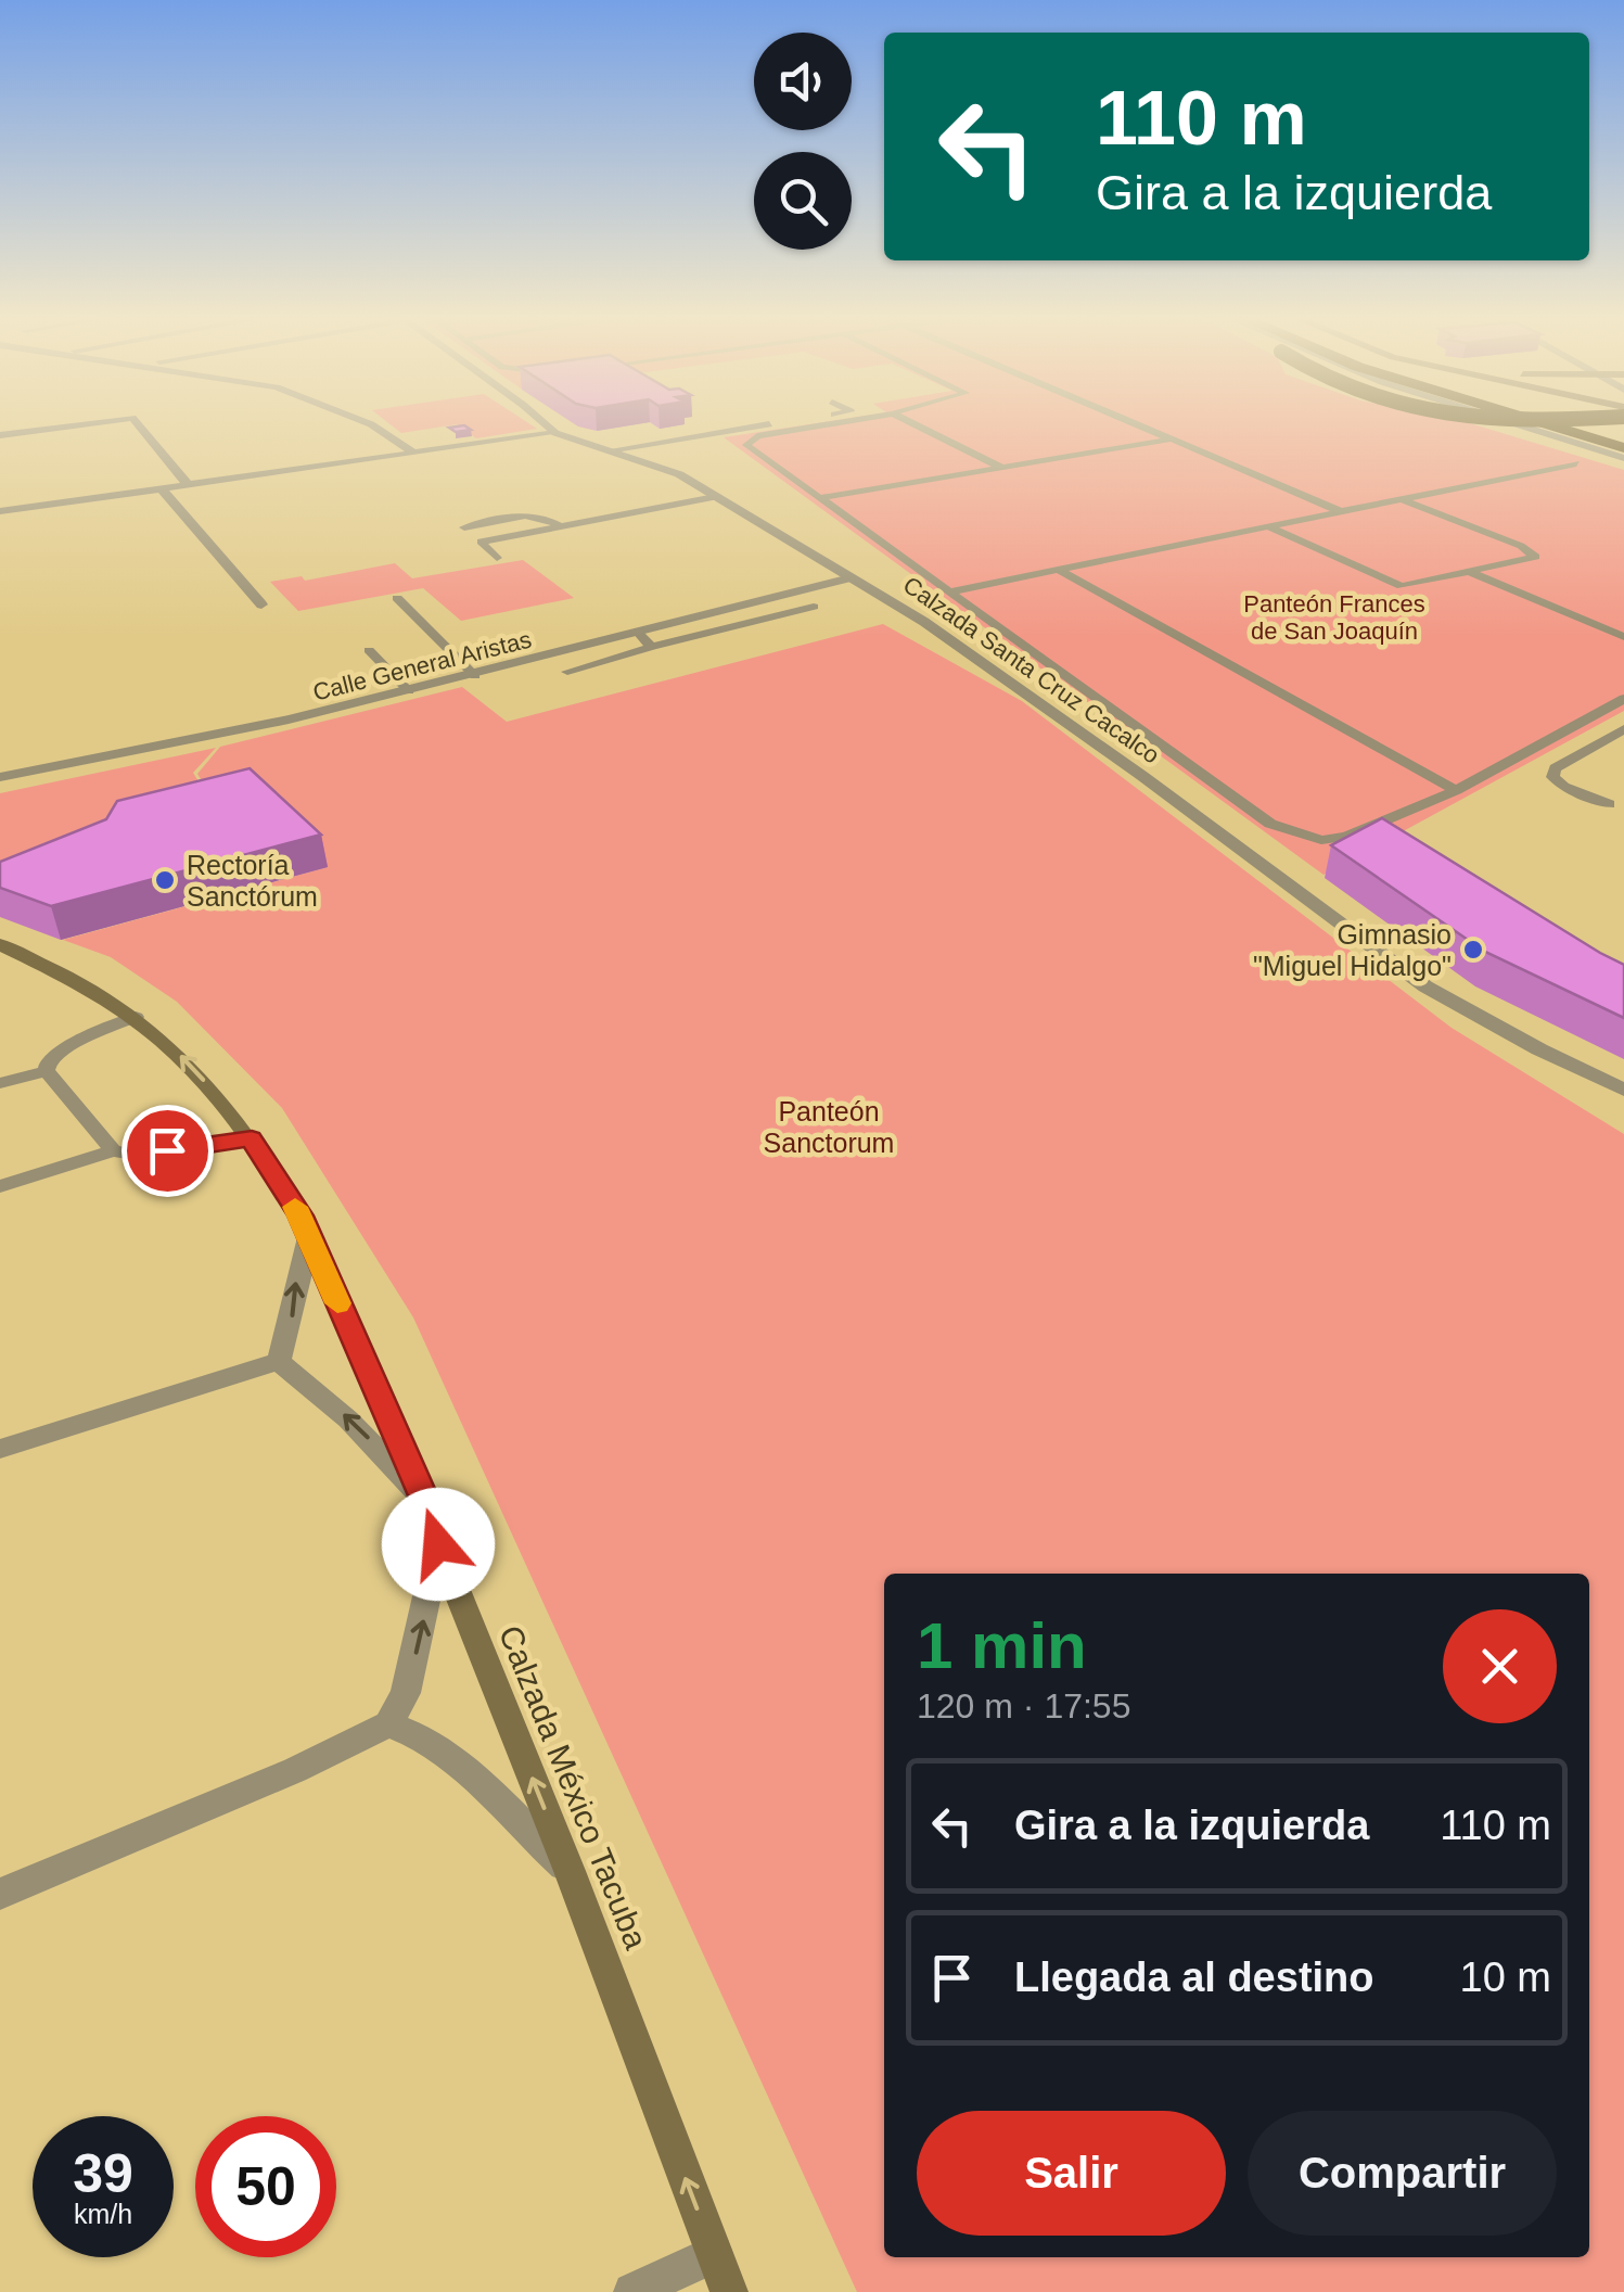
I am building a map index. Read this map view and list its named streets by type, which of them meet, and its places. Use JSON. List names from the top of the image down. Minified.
{"streets":{"main road":["Calzada México Tacuba"],"street":["Calle General Aristas","Calzada Santa Cruz Cacalco"]},"crossings":[["Calle General Aristas","Calzada Santa Cruz Cacalco"]],"one_way":["Calzada México Tacuba"],"parks":["Panteón Frances de San Joaquín","Panteón Sanctorum"],"places":["Rectoría Sanctórum","Gimnasio \"Miguel Hidalgo\""],"page":{"turn":["110 m","Gira a la izquierda"],"heading":["1 min","120 m · 17:55"],"list":[{"name":"Gira a la izquierda","value":"110 m"},{"name":"Llegada al destino","value":"10 m"}],"buttons":["Salir","Compartir"],"speed":"39 km/h","limit":"50"}}
